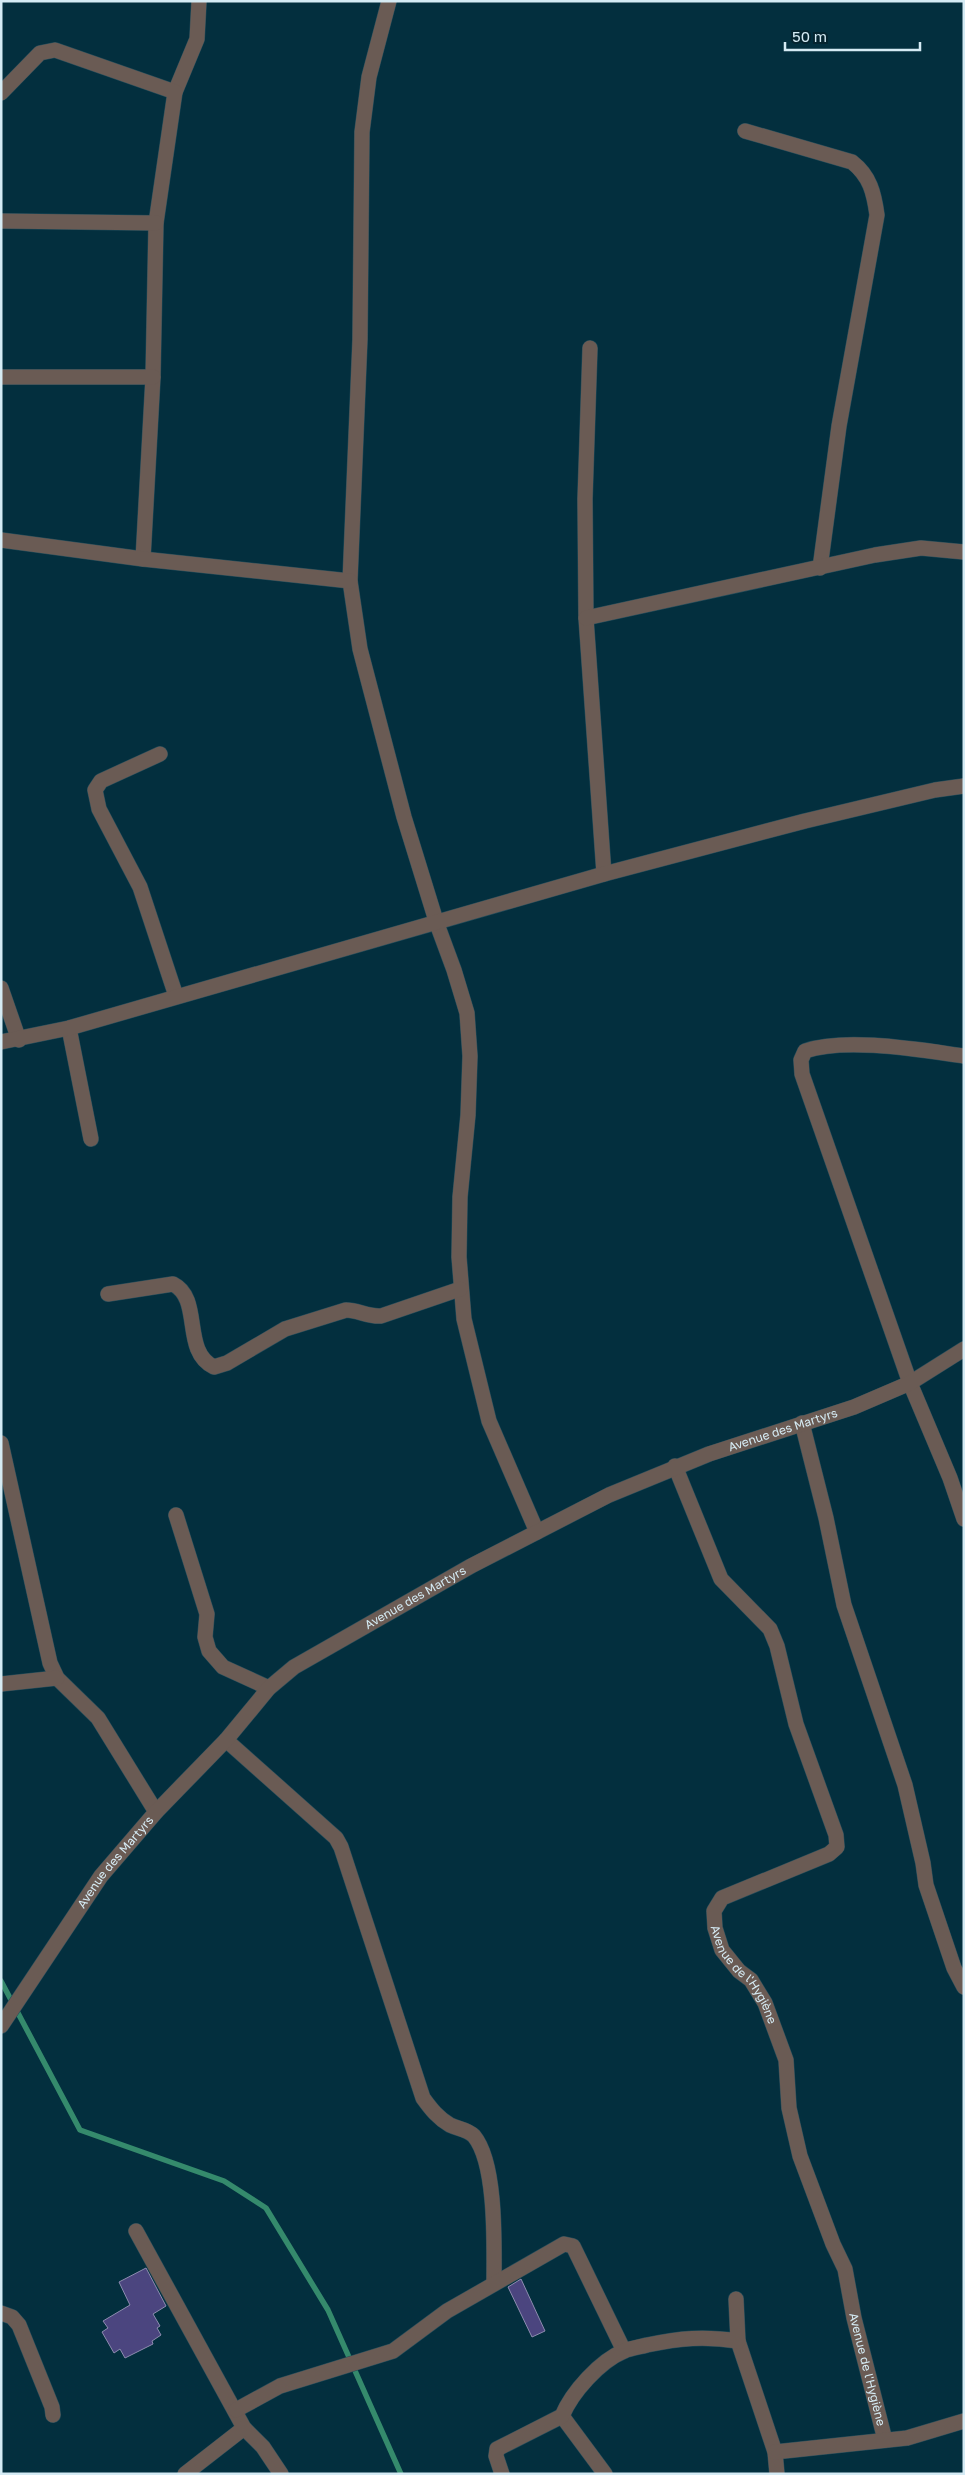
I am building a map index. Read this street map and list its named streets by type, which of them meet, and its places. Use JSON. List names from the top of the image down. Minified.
{"streets":{"street":["Avenue des Martyrs","Avenue de l'Hygiène"]},"crossings":[["Avenue des Martyrs","Avenue de l'Hygiène"]],"scale_bar":"50 m"}
